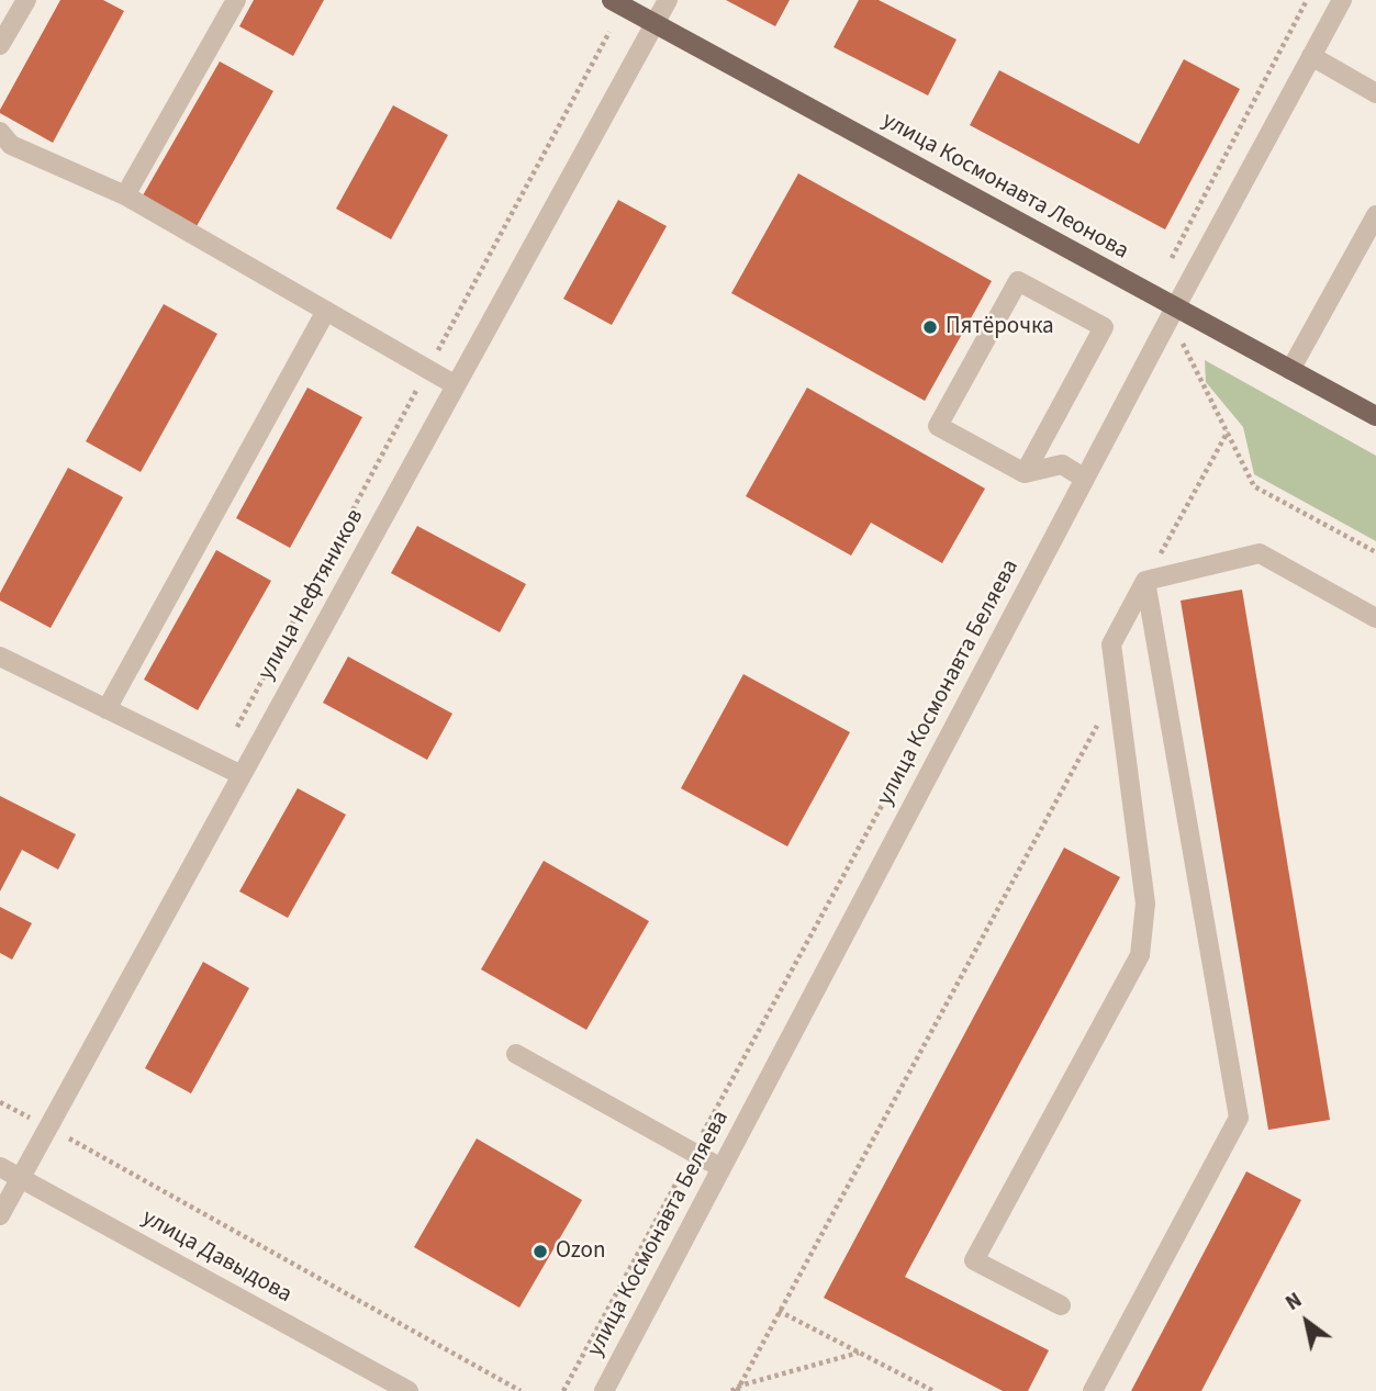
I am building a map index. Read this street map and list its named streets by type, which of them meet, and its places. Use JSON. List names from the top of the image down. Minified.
{"streets":{"main road":["улица Космонавта Леонова"],"street":["улица Нефтяников","улица Космонавта Беляева","улица Давыдова"]},"crossings":[["улица Космонавта Леонова","улица Нефтяников"],["улица Космонавта Леонова","улица Космонавта Беляева"],["улица Нефтяников","улица Давыдова"]],"places":["Пятёрочка","Ozon"],"north":"top left"}
